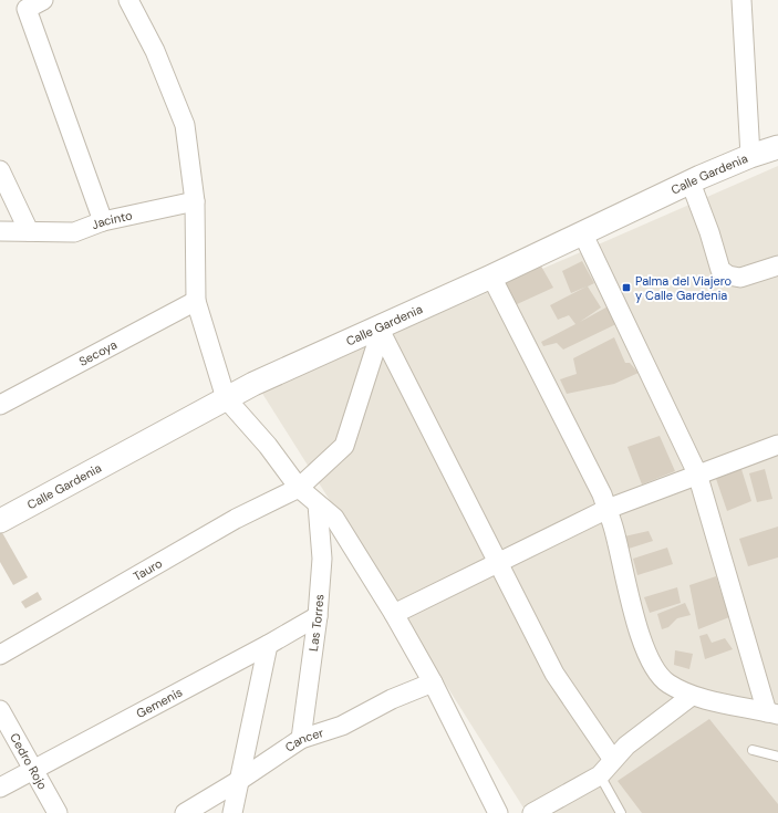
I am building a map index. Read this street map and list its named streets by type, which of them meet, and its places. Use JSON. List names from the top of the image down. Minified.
{"streets":{"street":["Calle Gardenia","Jacinto","Secoya","Tauro","Las Torres","Gemenis","Cancer","Cedro Rojo"]},"crossings":[["Las Torres","Gemenis"],["Las Torres","Cancer"],["Gemenis","Cedro Rojo"]],"places":{"transit":["Palma del Viajero y Calle Gardenia"]}}
